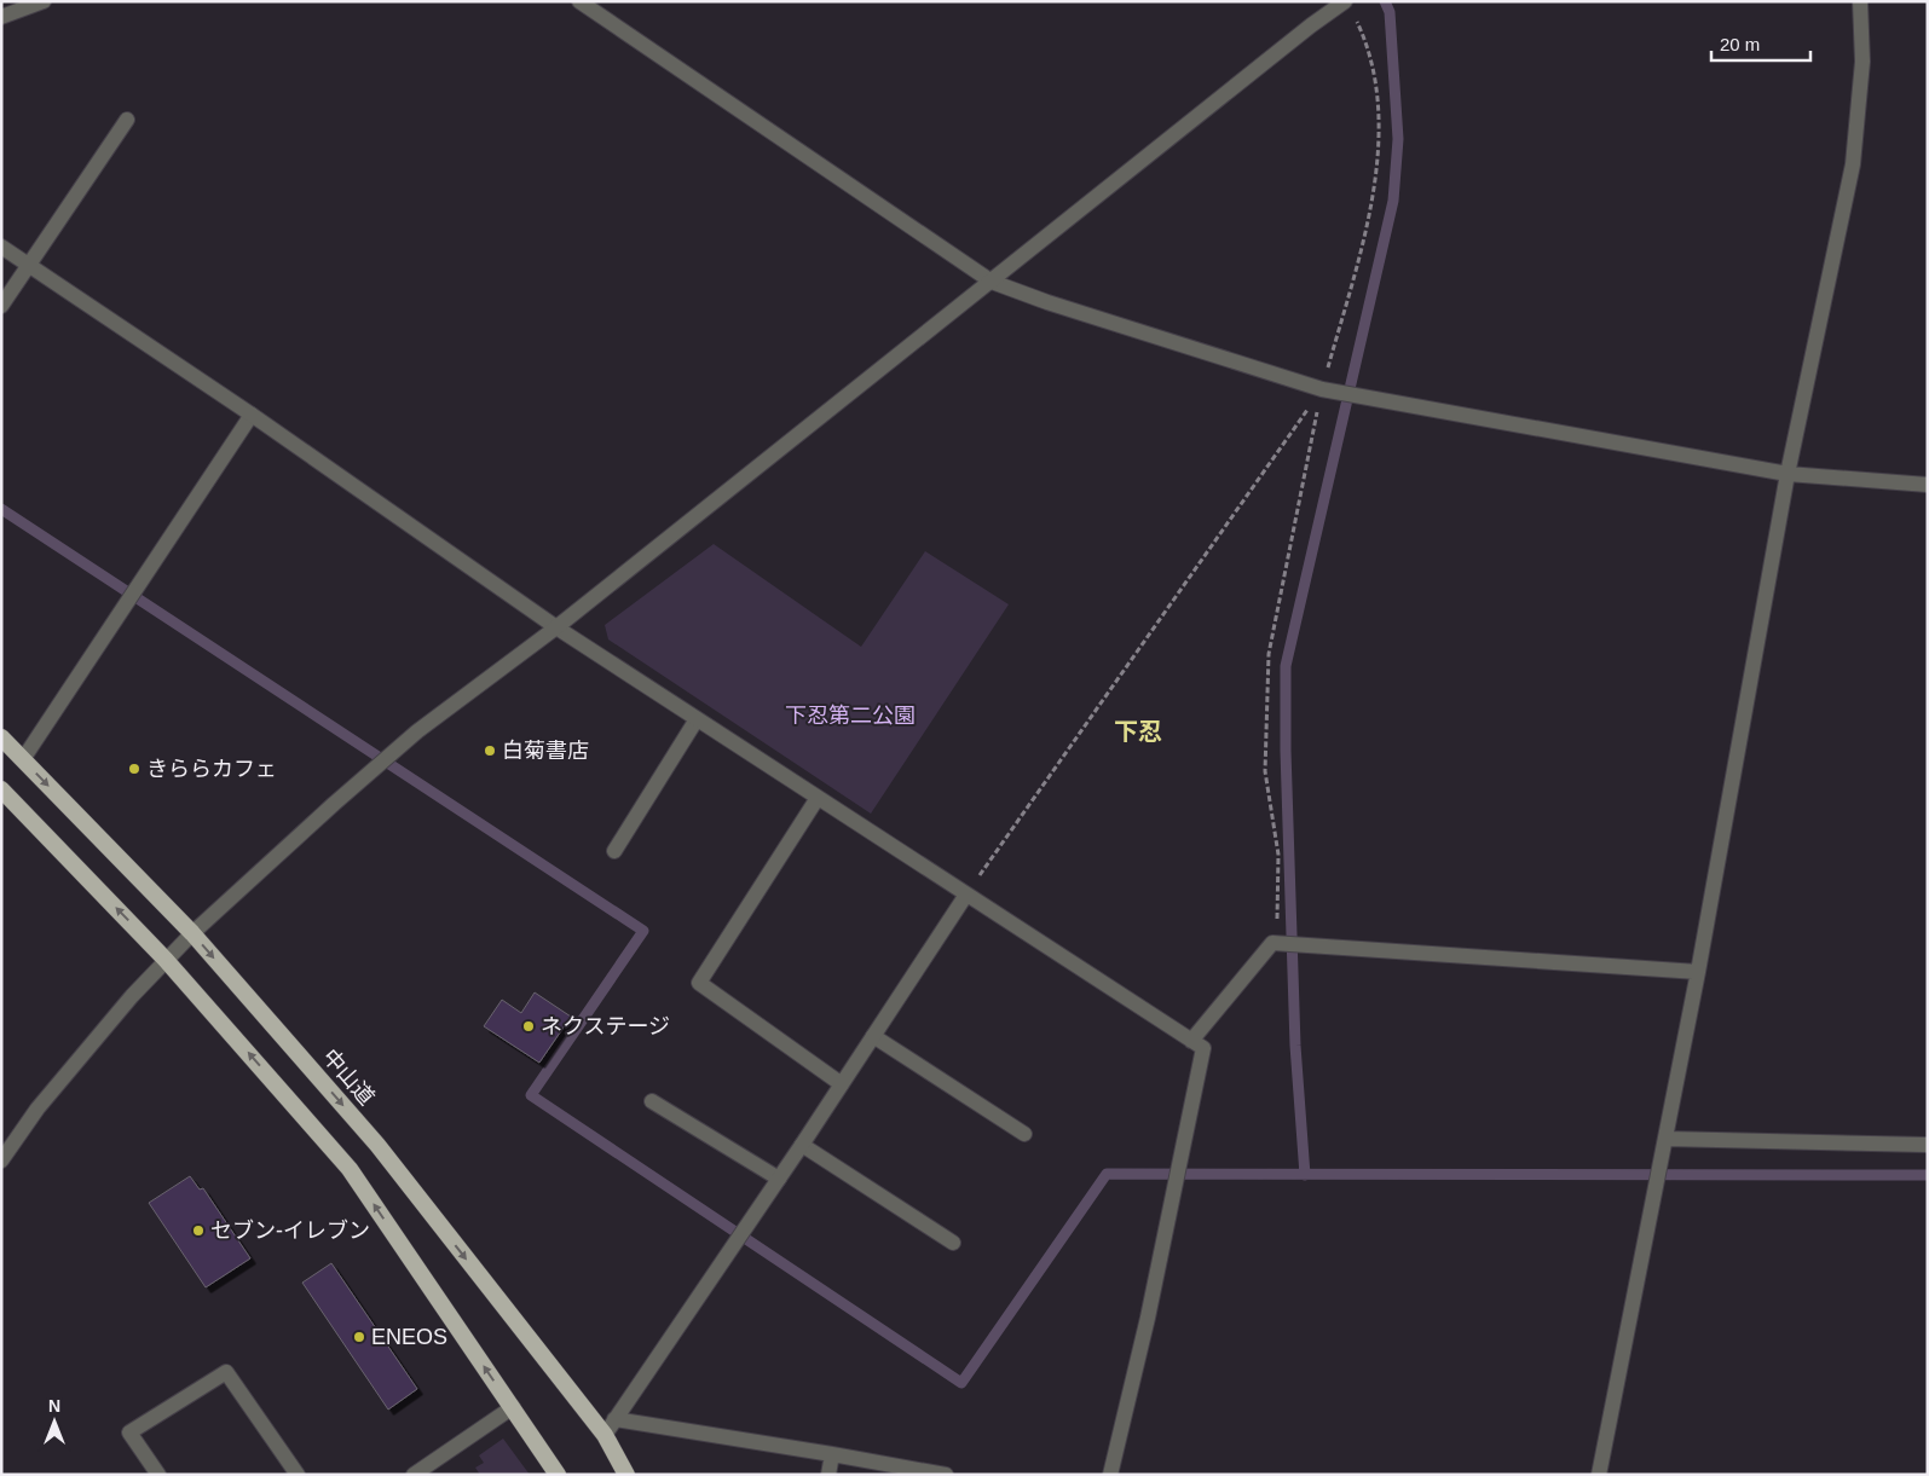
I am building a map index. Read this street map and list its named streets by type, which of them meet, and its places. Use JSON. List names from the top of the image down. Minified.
{"streets":{"highway":["中山道"]},"districts":["下忍"],"parks":["下忍第二公園"],"places":["白菊書店","きららカフェ","ネクステージ","セブン-イレブン","ENEOS"],"scale_bar":"20 m","north":"top"}
